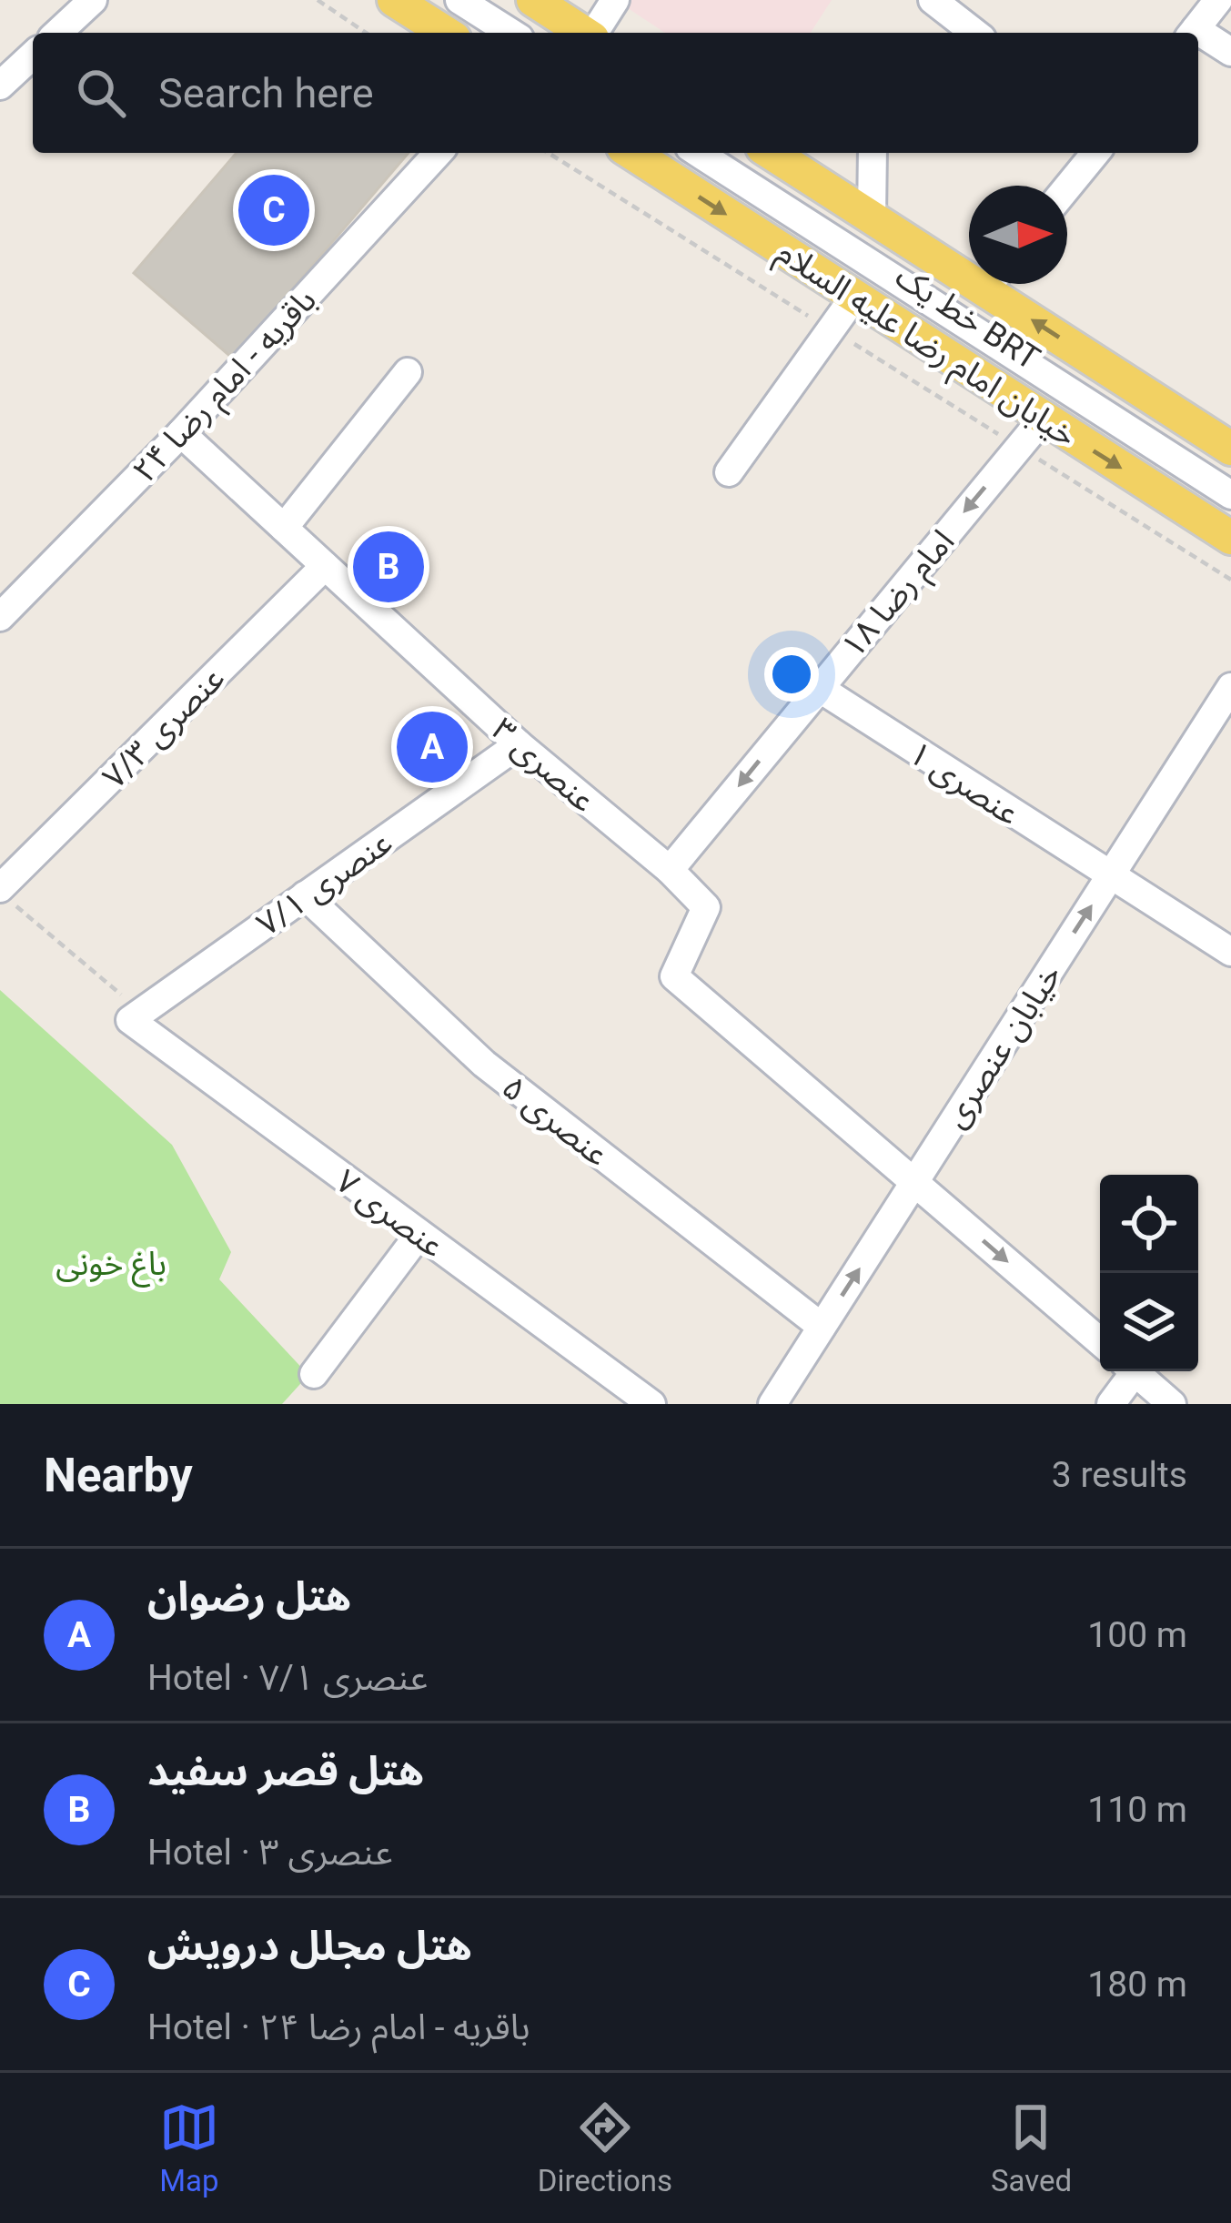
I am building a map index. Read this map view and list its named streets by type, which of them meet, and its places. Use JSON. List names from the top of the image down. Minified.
{"streets":{"main road":["خیابان امام رضا علیه السلام"],"street":["خط یک BRT","باقریه - امام رضا ۲۴","امام رضا ۱۸","عنصری ۷/۳","عنصری ۳","عنصری ۱","عنصری ۷/۱","خیابان عنصری","عنصری ۵","عنصری ۷"]},"crossings":[["خیابان امام رضا علیه السلام","امام رضا ۱۸"],["باقریه - امام رضا ۲۴","عنصری ۳"],["امام رضا ۱۸","عنصری ۳"],["امام رضا ۱۸","عنصری ۱"],["عنصری ۷/۳","عنصری ۳"],["عنصری ۳","عنصری ۷/۱"],["عنصری ۳","خیابان عنصری"],["عنصری ۱","خیابان عنصری"],["عنصری ۷/۱","عنصری ۵"],["عنصری ۷/۱","عنصری ۷"],["خیابان عنصری","عنصری ۵"]],"one_way":["خیابان عنصری"],"parks":["باغ خونی"],"north":"right","page":{"search":"Search here","pins":["C","B","A"],"heading":["Nearby","3 results"],"list":[{"mark":"A","name":"هتل رضوان","note":"Hotel · عنصری ۷/۱","value":"100 m"},{"mark":"B","name":"هتل قصر سفید","note":"Hotel · عنصری ۳","value":"110 m"},{"mark":"C","name":"هتل مجلل درویش","note":"Hotel · باقریه - امام رضا ۲۴","value":"180 m"}],"nav":["Map","Directions","Saved"]}}
